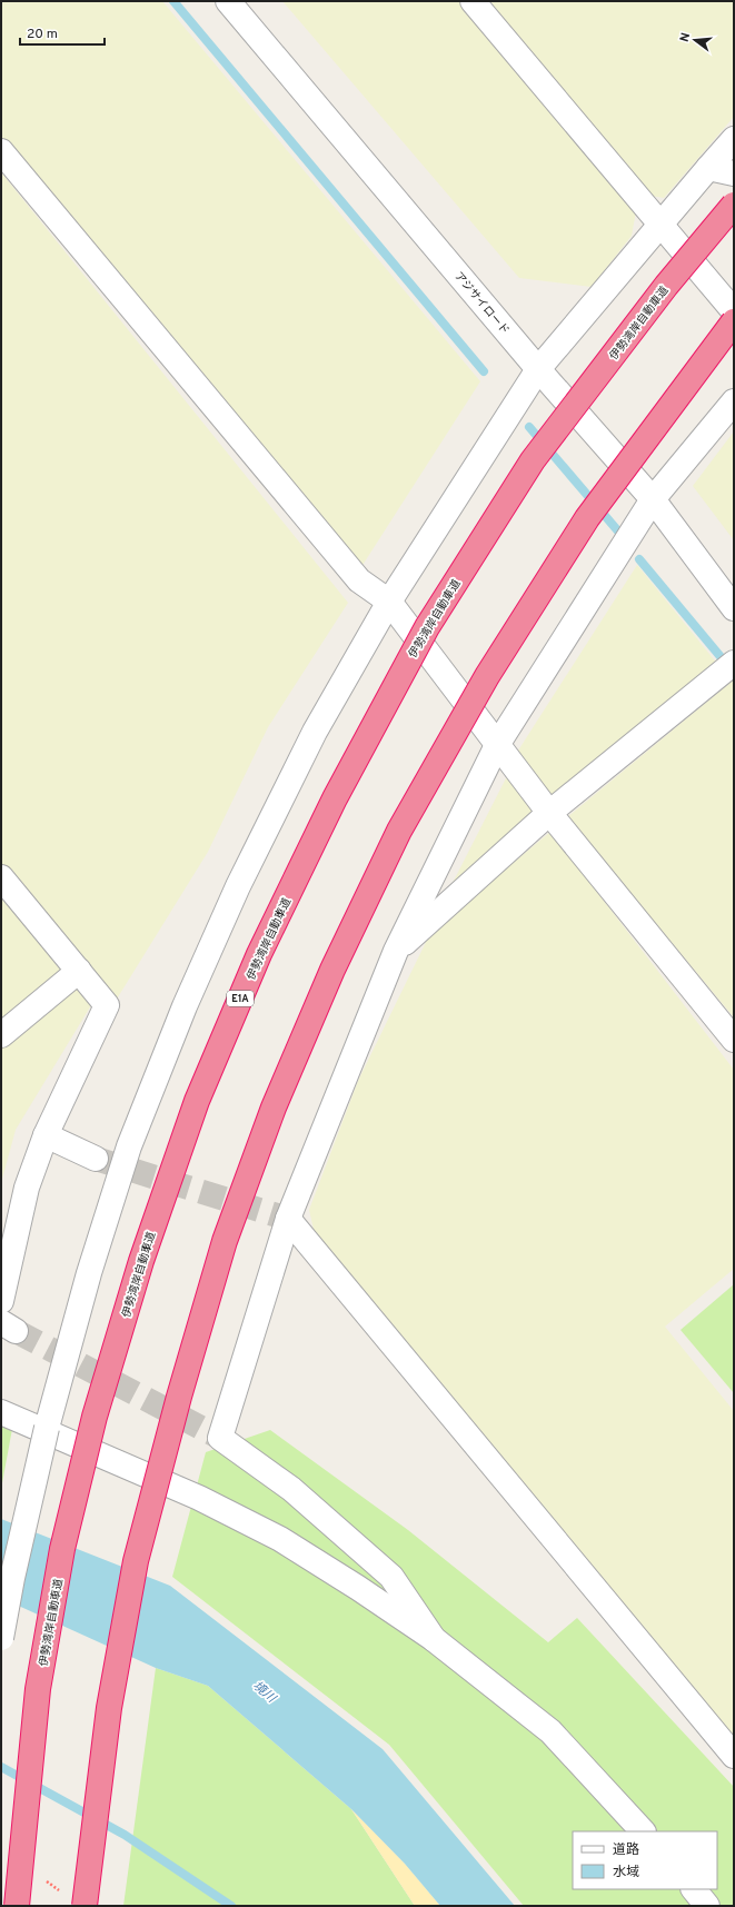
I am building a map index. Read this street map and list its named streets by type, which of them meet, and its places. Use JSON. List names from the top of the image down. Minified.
{"streets":{"highway":["伊勢湾岸自動車道","E1A"],"street":["アジサイロード"]},"water":["境川"],"legend":["道路","水域"],"scale_bar":"20 m","north":"left"}
